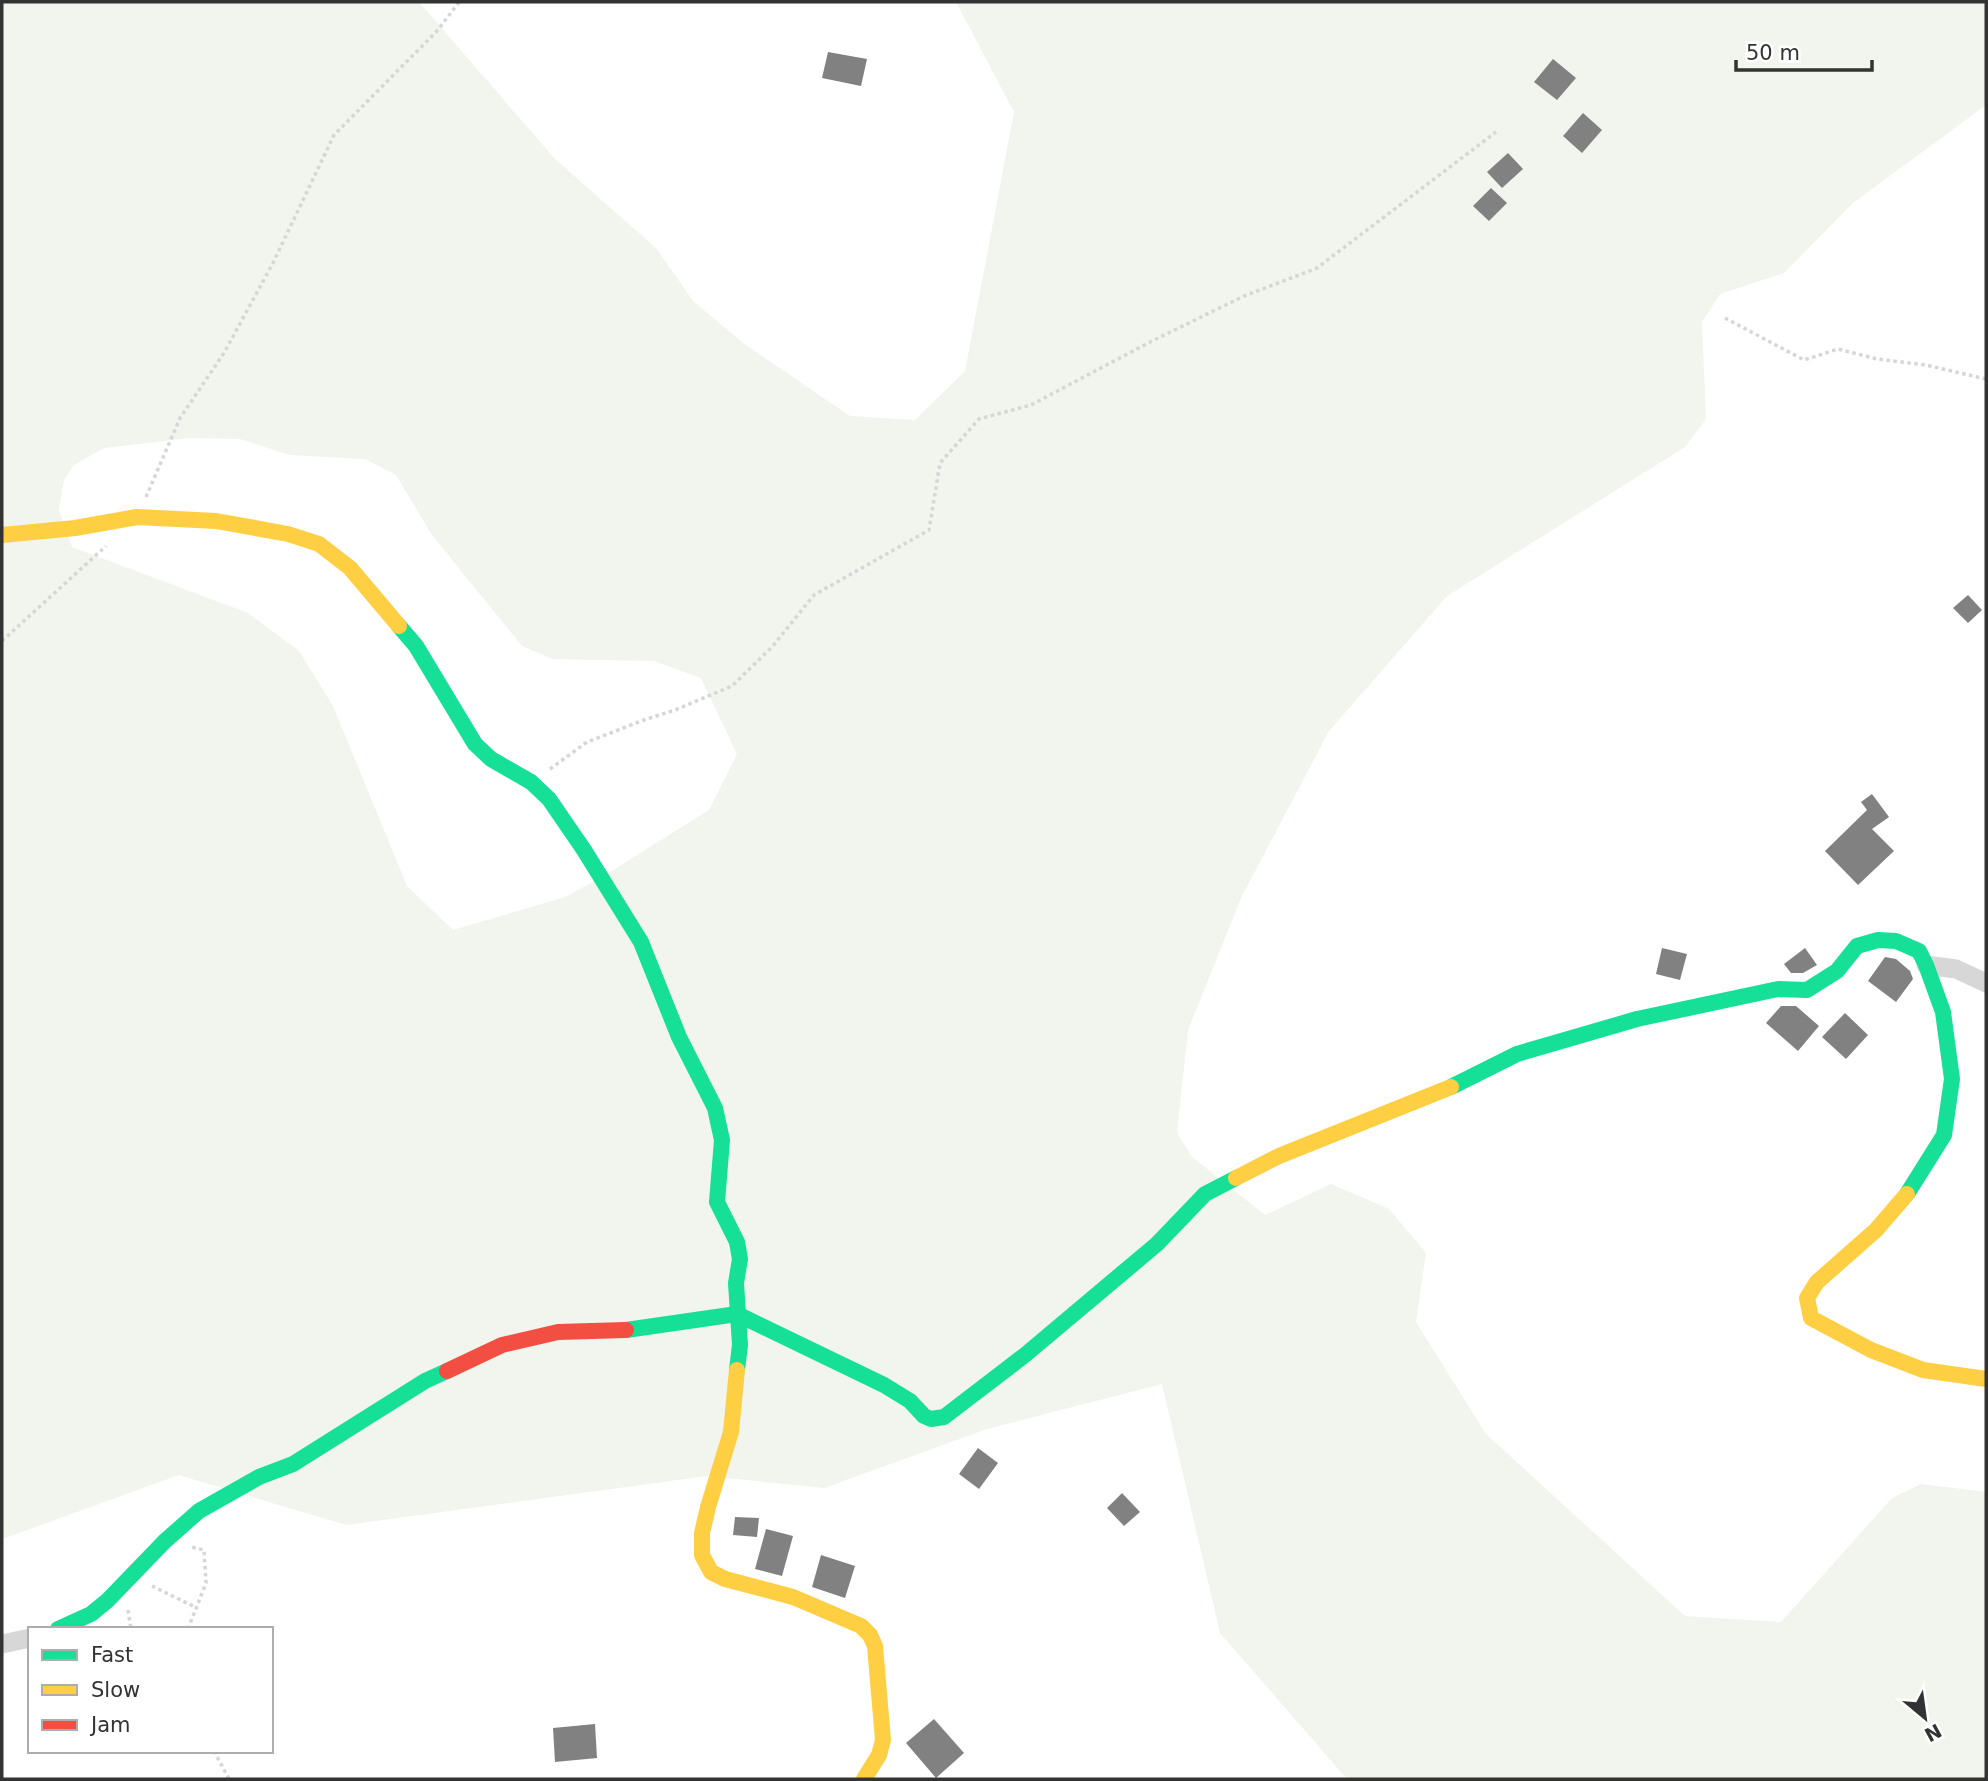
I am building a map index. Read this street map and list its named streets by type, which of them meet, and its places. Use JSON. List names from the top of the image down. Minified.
{"legend":["Fast","Slow","Jam"],"scale_bar":"50 m","north":"bottom right"}
